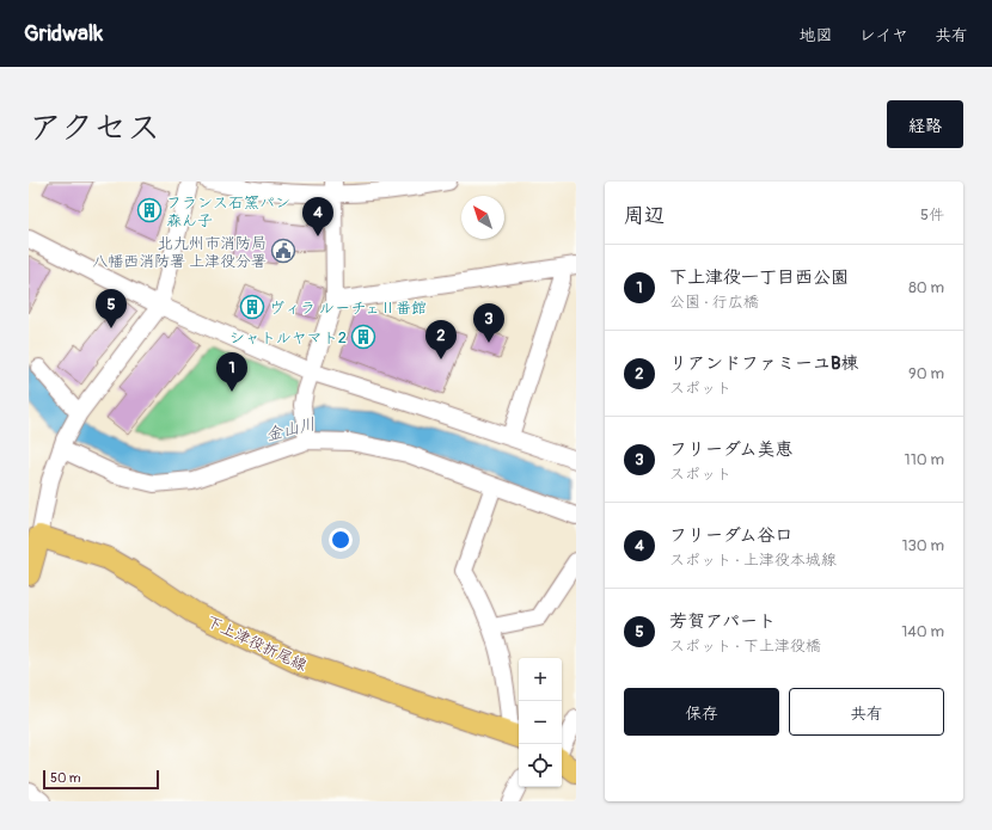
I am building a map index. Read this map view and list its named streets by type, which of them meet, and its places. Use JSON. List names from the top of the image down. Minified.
{"streets":{"main road":["下上津役折尾線"]},"water":["金山川"],"places":{"building":["フランス石窯パン 森ん子","ヴィラ ルーチェⅡ番館","シャトルヤマト2"],"public building":["北九州市消防局 八幡西消防署 上津役分署"]},"scale_bar":"50 m","north":"top left","page":{"header":"Gridwalk","nav":["地図","レイヤ","共有"],"title":"アクセス","buttons":["経路",["保存","共有"]],"heading":["周辺","5件"],"pins":["4","5","3","2","1"],"list":[{"mark":"1","name":"下上津役一丁目西公園","note":"公園 · 行広橋","value":"80 m"},{"mark":"2","name":"リアンドファミーユB棟","note":"スポット","value":"90 m"},{"mark":"3","name":"フリーダム美恵","note":"スポット","value":"110 m"},{"mark":"4","name":"フリーダム谷口","note":"スポット · 上津役本城線","value":"130 m"},{"mark":"5","name":"芳賀アパート","note":"スポット · 下上津役橋","value":"140 m"}],"map_buttons":["+","−"],"scale":"50 m"}}
